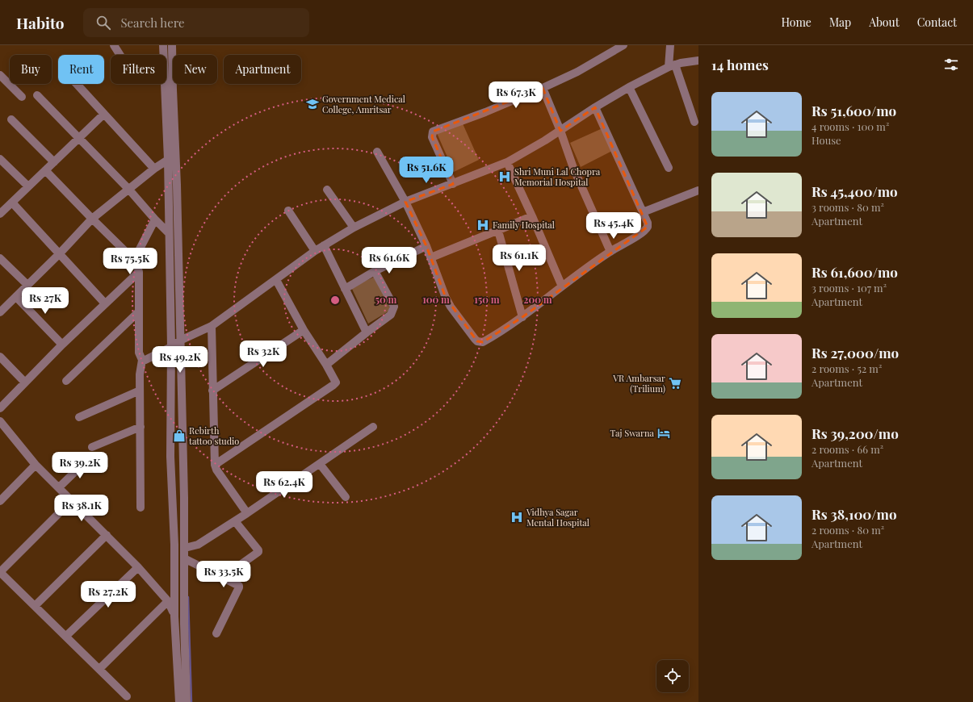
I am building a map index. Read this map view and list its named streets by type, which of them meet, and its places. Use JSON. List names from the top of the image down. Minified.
{"places":{"school or university":["Government Medical College, Amritsar"],"hospital":["Shri Muni Lal Chopra Memorial Hospital","Family Hospital","Vidhya Sagar Mental Hospital"],"supermarket":["VR Ambarsar (Trilium)"],"hotel":["Taj Swarna"],"shop":["Rebirth tattoo studio"]},"page":{"header":"Habito","search":"Search here","nav":["Home","Map","About","Contact"],"heading":"14 homes","chip":["Buy","Rent","Filters","New","Apartment"],"price":["Rs 67.3K","Rs 51.6K","Rs 45.4K","Rs 61.1K","Rs 61.6K","Rs 75.5K","Rs 27K","Rs 32K","Rs 49.2K","Rs 39.2K","Rs 62.4K","Rs 38.1K","Rs 33.5K","Rs 27.2K"],"list":[{"name":"Rs 51,600/mo","note":"4 rooms · 100 m² · House"},{"name":"Rs 45,400/mo","note":"3 rooms · 80 m² · Apartment"},{"name":"Rs 61,600/mo","note":"3 rooms · 107 m² · Apartment"},{"name":"Rs 27,000/mo","note":"2 rooms · 52 m² · Apartment"},{"name":"Rs 39,200/mo","note":"2 rooms · 66 m² · Apartment"},{"name":"Rs 38,100/mo","note":"2 rooms · 80 m² · Apartment"}]},"rings":["50 m","100 m","150 m","200 m"]}
